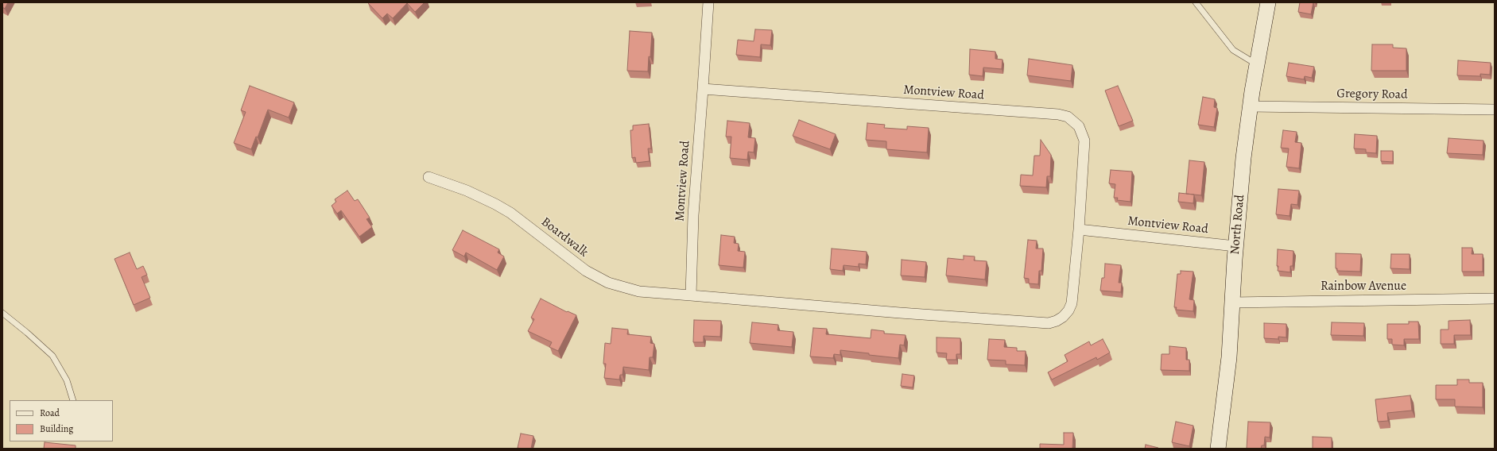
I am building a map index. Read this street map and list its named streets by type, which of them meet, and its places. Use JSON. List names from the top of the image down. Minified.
{"streets":{"main road":["North Road"],"street":["Montview Road","Gregory Road","Boardwalk","Rainbow Avenue"]},"crossings":[["Montview Road","North Road"],["Montview Road","Boardwalk"],["Gregory Road","North Road"],["North Road","Rainbow Avenue"]],"legend":["Road","Building"]}
